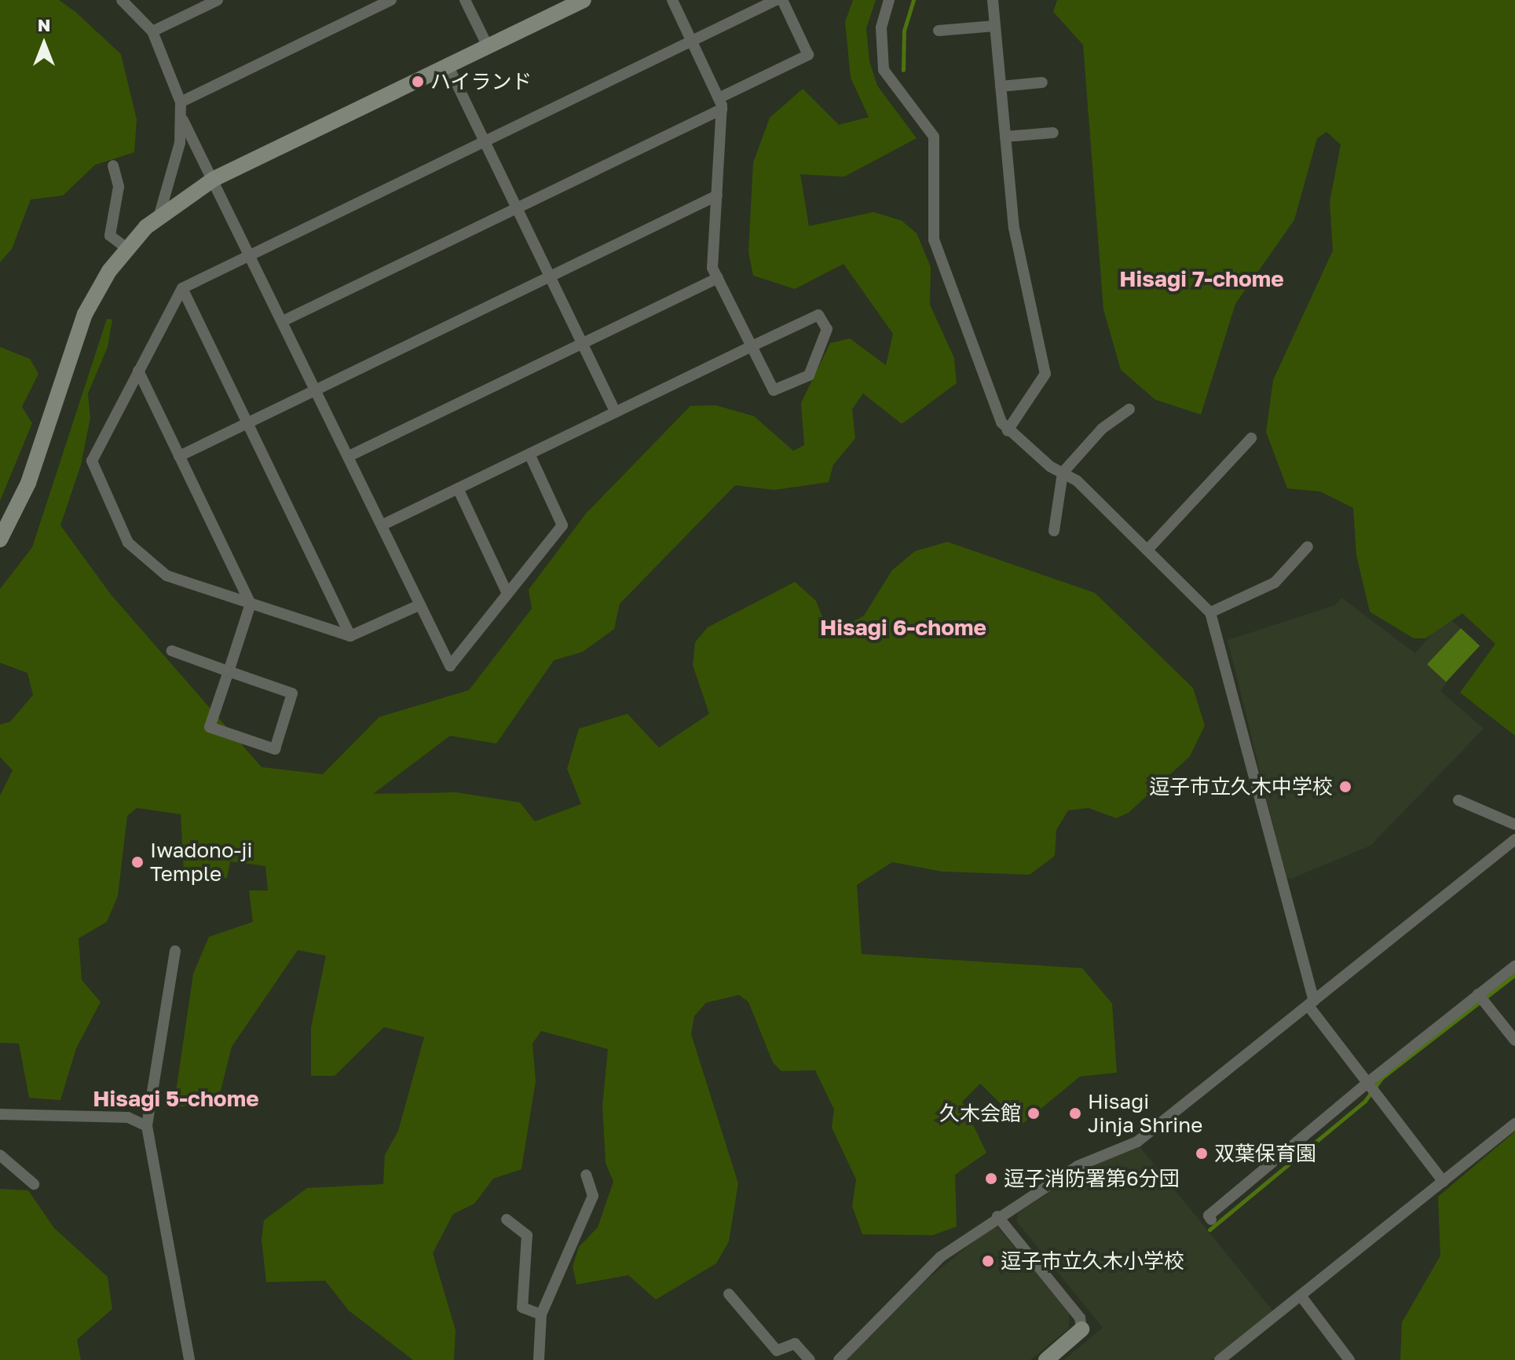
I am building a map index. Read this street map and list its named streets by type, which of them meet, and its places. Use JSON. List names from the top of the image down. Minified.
{"districts":["Hisagi 7-chome","Hisagi 6-chome","Hisagi 5-chome"],"places":["ハイランド","逗子市立久木中学校","Iwadono-ji Temple","久木会館","Hisagi Jinja Shrine","双葉保育園","逗子消防署第6分団","逗子市立久木小学校"],"north":"top"}
